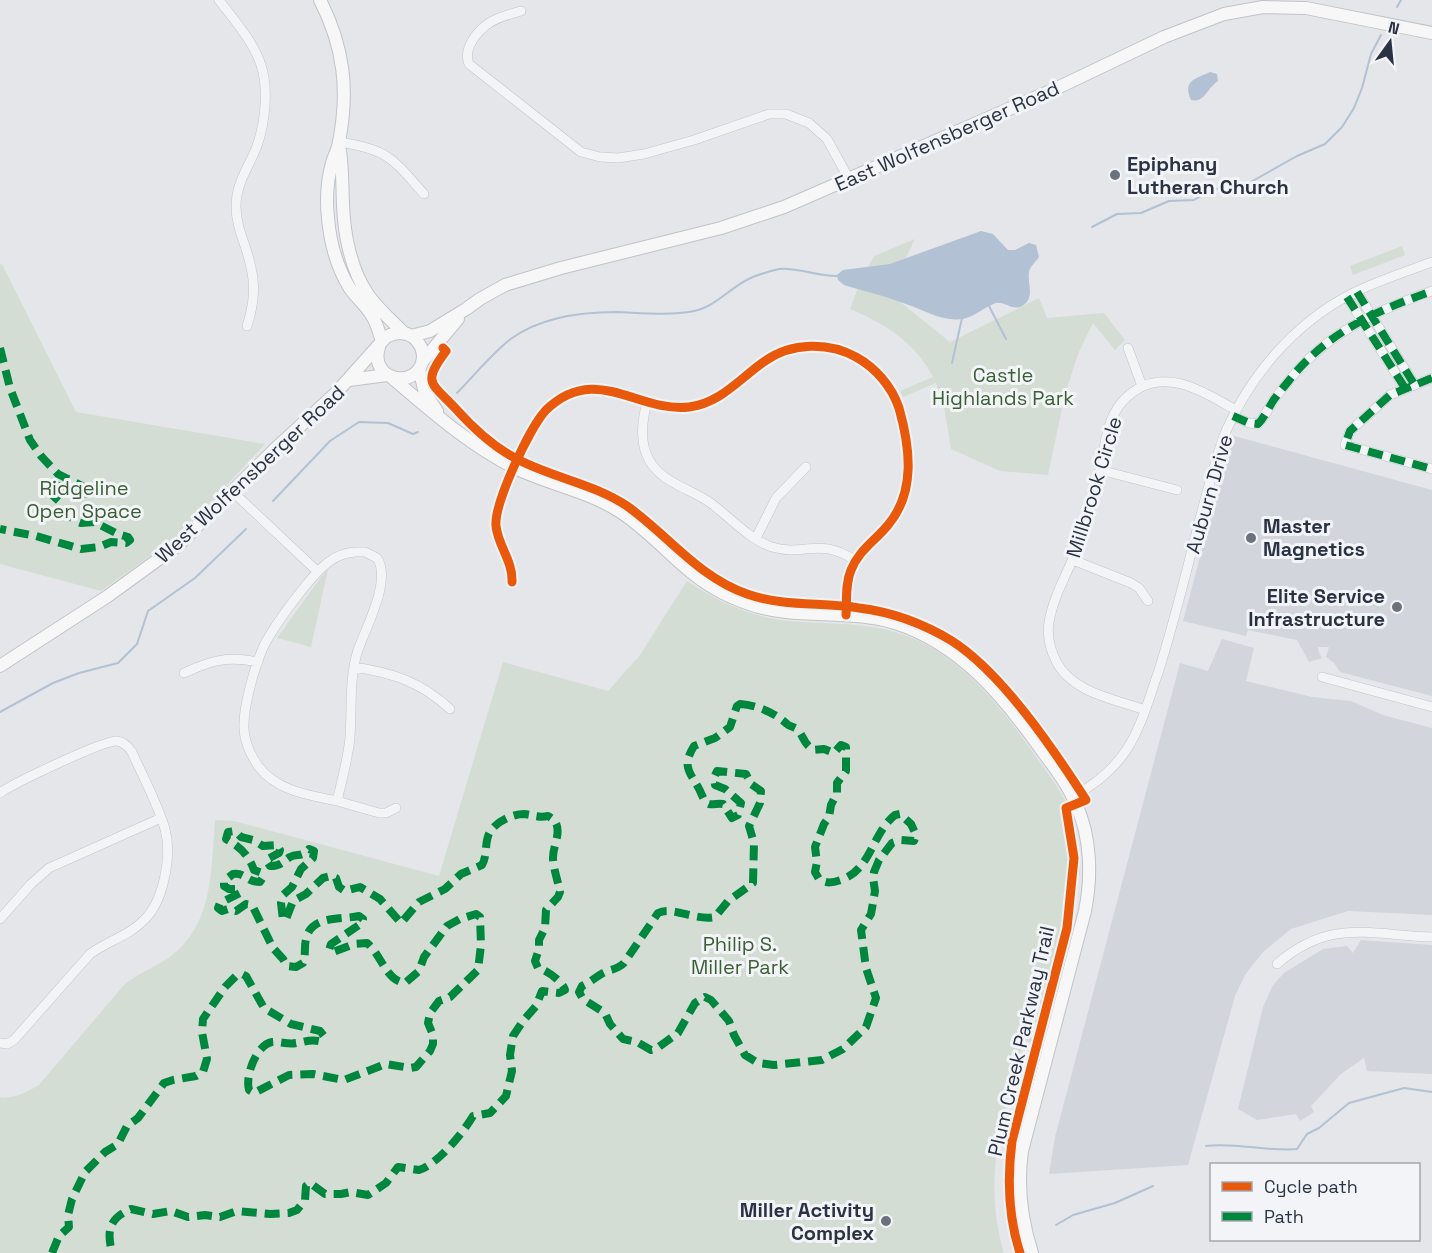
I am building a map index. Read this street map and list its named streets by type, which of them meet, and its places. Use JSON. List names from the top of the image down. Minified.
{"streets":{"main road":["East Wolfensberger Road","West Wolfensberger Road"],"street":["Millbrook Circle","Auburn Drive"],"cycle path":["Plum Creek Parkway Trail"]},"crossings":[["East Wolfensberger Road","West Wolfensberger Road"],["Millbrook Circle","Auburn Drive"]],"parks":["Castle Highlands Park","Ridgeline Open Space","Philip S. Miller Park"],"places":["Epiphany Lutheran Church","Master Magnetics","Elite Service Infrastructure","Miller Activity Complex"],"legend":["Cycle path","Path"],"north":"top"}
